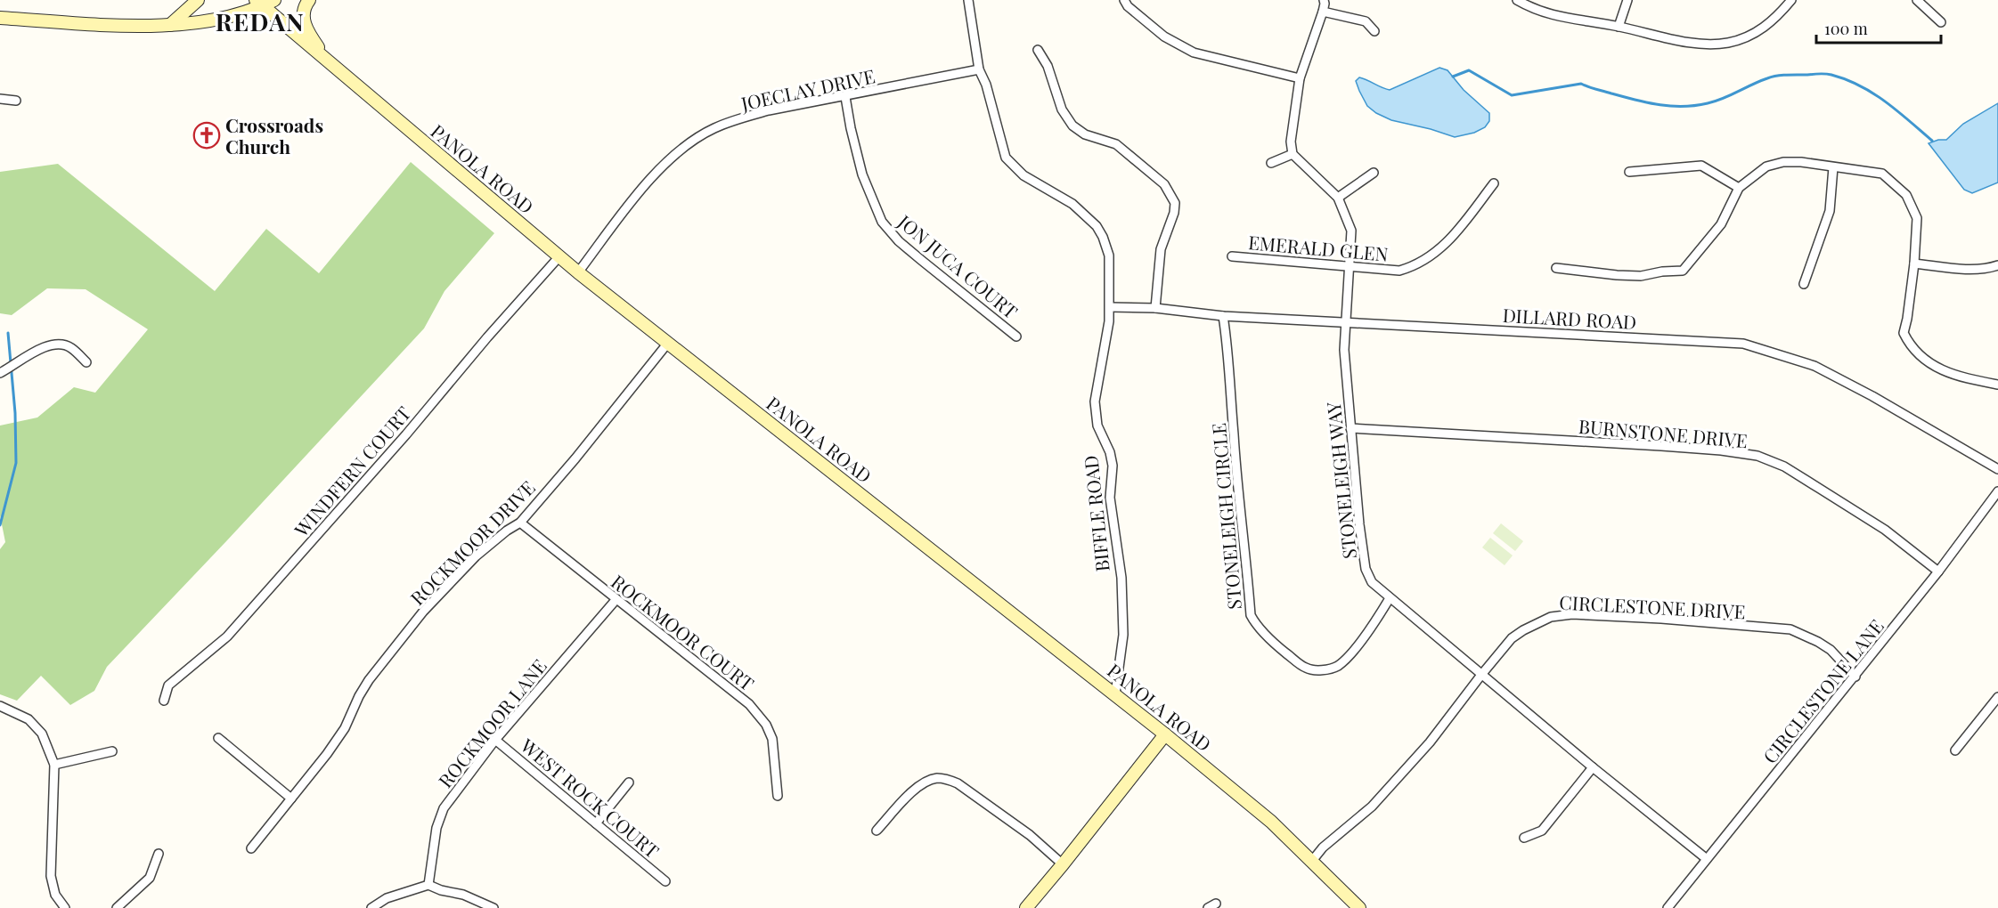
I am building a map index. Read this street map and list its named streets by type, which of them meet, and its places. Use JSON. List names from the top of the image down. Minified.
{"streets":{"main road":["PANOLA ROAD"],"street":["JOECLAY DRIVE","EMERALD GLEN","JON JUCA COURT","DILLARD ROAD","BURNSTONE DRIVE","WINDFERN COURT","STONELEIGH WAY","BIFFLE ROAD","STONELEIGH CIRCLE","ROCKMOOR DRIVE","CIRCLESTONE DRIVE","ROCKMOOR COURT","CIRCLESTONE LANE","ROCKMOOR LANE","WEST ROCK COURT"]},"crossings":[["JOECLAY DRIVE","PANOLA ROAD"],["JOECLAY DRIVE","JON JUCA COURT"],["JOECLAY DRIVE","BIFFLE ROAD"],["PANOLA ROAD","WINDFERN COURT"],["PANOLA ROAD","BIFFLE ROAD"],["PANOLA ROAD","ROCKMOOR DRIVE"],["PANOLA ROAD","CIRCLESTONE DRIVE"],["EMERALD GLEN","STONELEIGH WAY"],["DILLARD ROAD","STONELEIGH WAY"],["DILLARD ROAD","BIFFLE ROAD"],["DILLARD ROAD","STONELEIGH CIRCLE"],["BURNSTONE DRIVE","STONELEIGH WAY"],["BURNSTONE DRIVE","CIRCLESTONE LANE"],["STONELEIGH WAY","STONELEIGH CIRCLE"],["STONELEIGH WAY","CIRCLESTONE DRIVE"],["STONELEIGH WAY","CIRCLESTONE LANE"],["ROCKMOOR DRIVE","ROCKMOOR COURT"],["CIRCLESTONE DRIVE","CIRCLESTONE LANE"],["ROCKMOOR COURT","ROCKMOOR LANE"],["ROCKMOOR LANE","WEST ROCK COURT"]],"districts":["REDAN"],"places":{"church":["Crossroads Church"]},"scale_bar":"100 m"}
